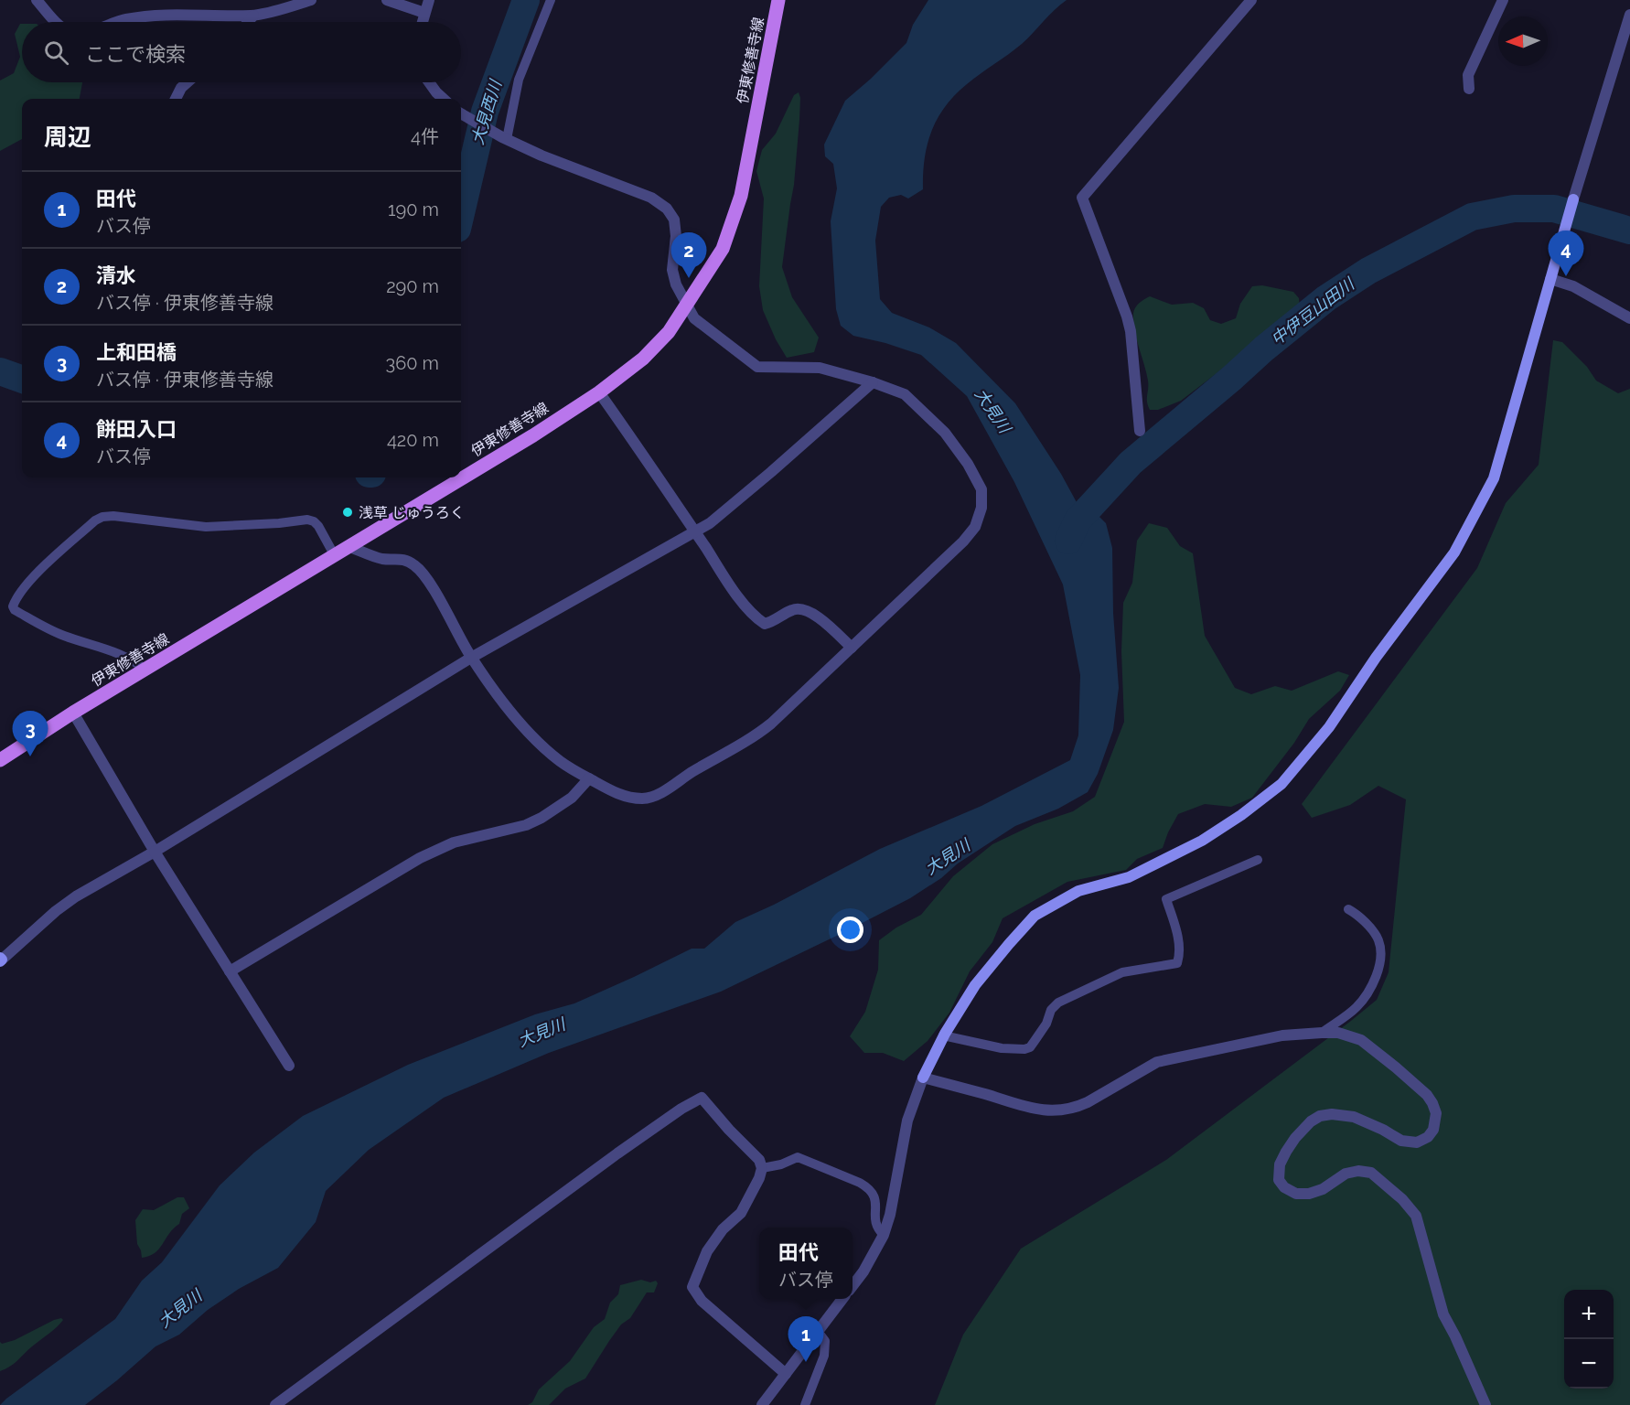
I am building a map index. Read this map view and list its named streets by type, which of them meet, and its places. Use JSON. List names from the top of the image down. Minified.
{"streets":{"main road":["伊東修善寺線"]},"water":["大見西川","中伊豆山田川","大見川"],"places":["浅草 じゅうろく"],"north":"left","page":{"search":"ここで検索","heading":["周辺","4件"],"list":[{"mark":"1","name":"田代","note":"バス停","value":"190 m"},{"mark":"2","name":"清水","note":"バス停 · 伊東修善寺線","value":"290 m"},{"mark":"3","name":"上和田橋","note":"バス停 · 伊東修善寺線","value":"360 m"},{"mark":"4","name":"餅田入口","note":"バス停","value":"420 m"}],"pins":["4","2","3","1"],"popup":["田代","バス停"],"map_buttons":["+","−"]}}
